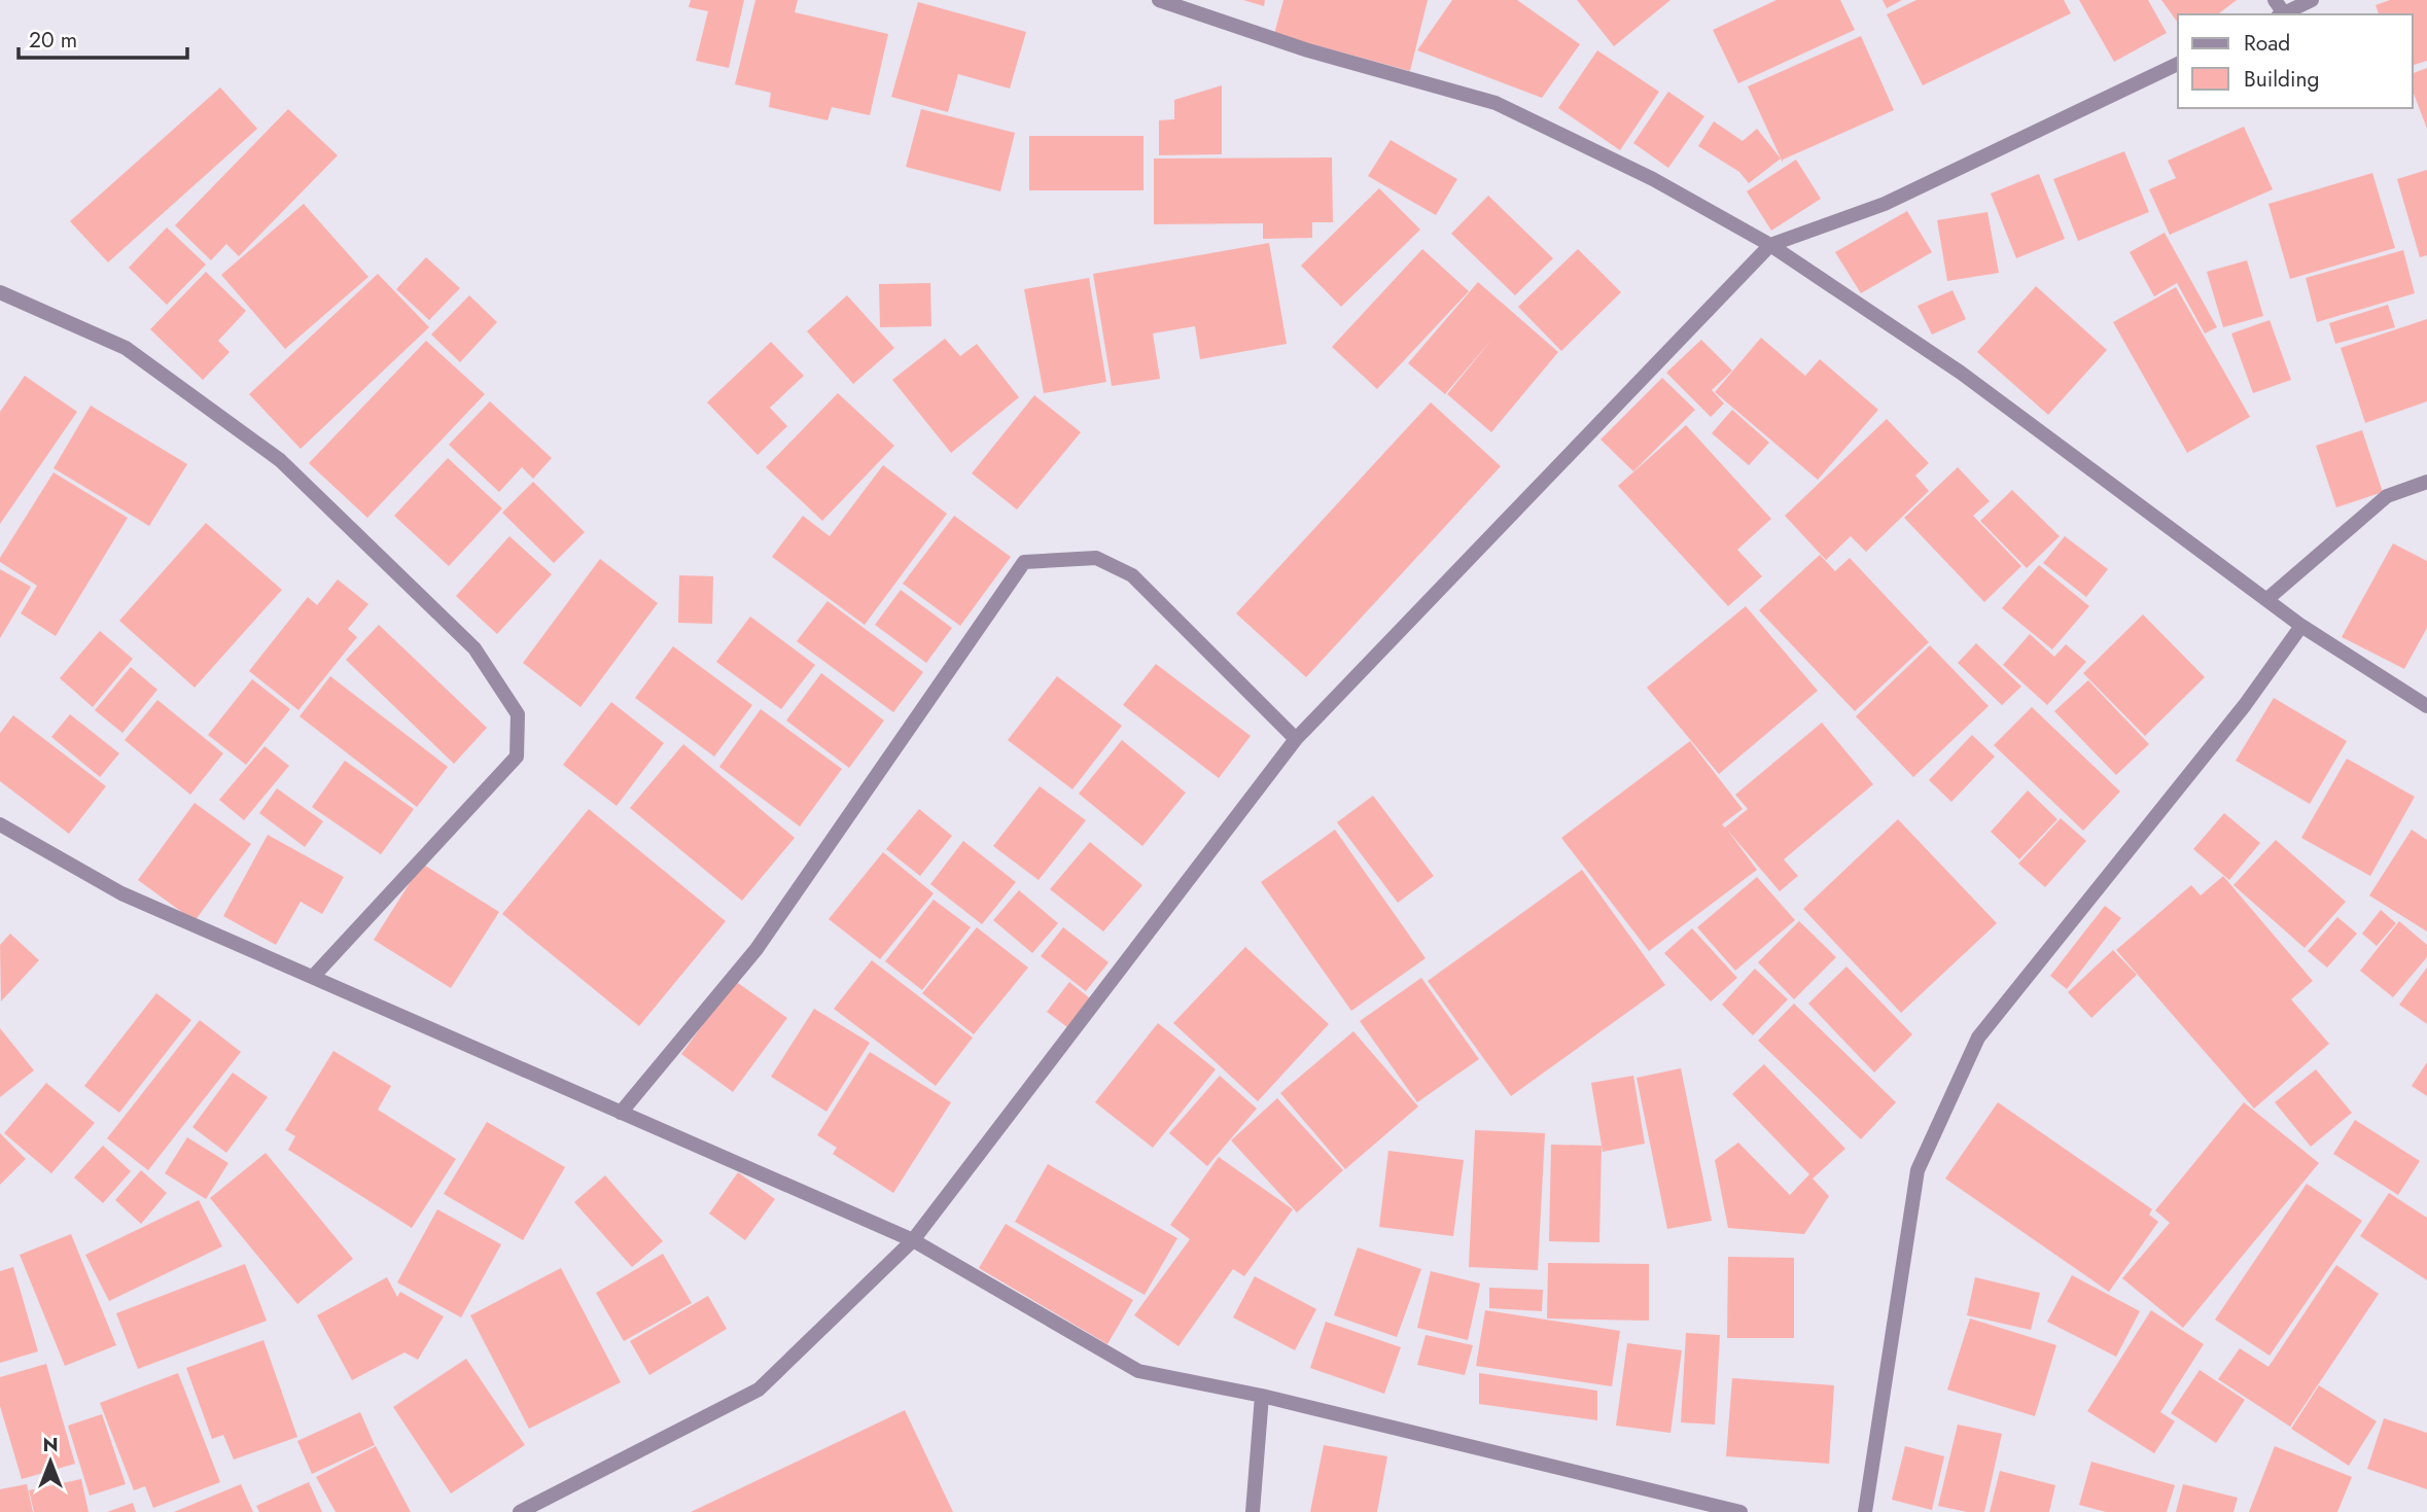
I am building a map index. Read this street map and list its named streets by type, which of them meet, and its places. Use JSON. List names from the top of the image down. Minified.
{"legend":["Road","Building"],"scale_bar":"20 m","north":"top"}
